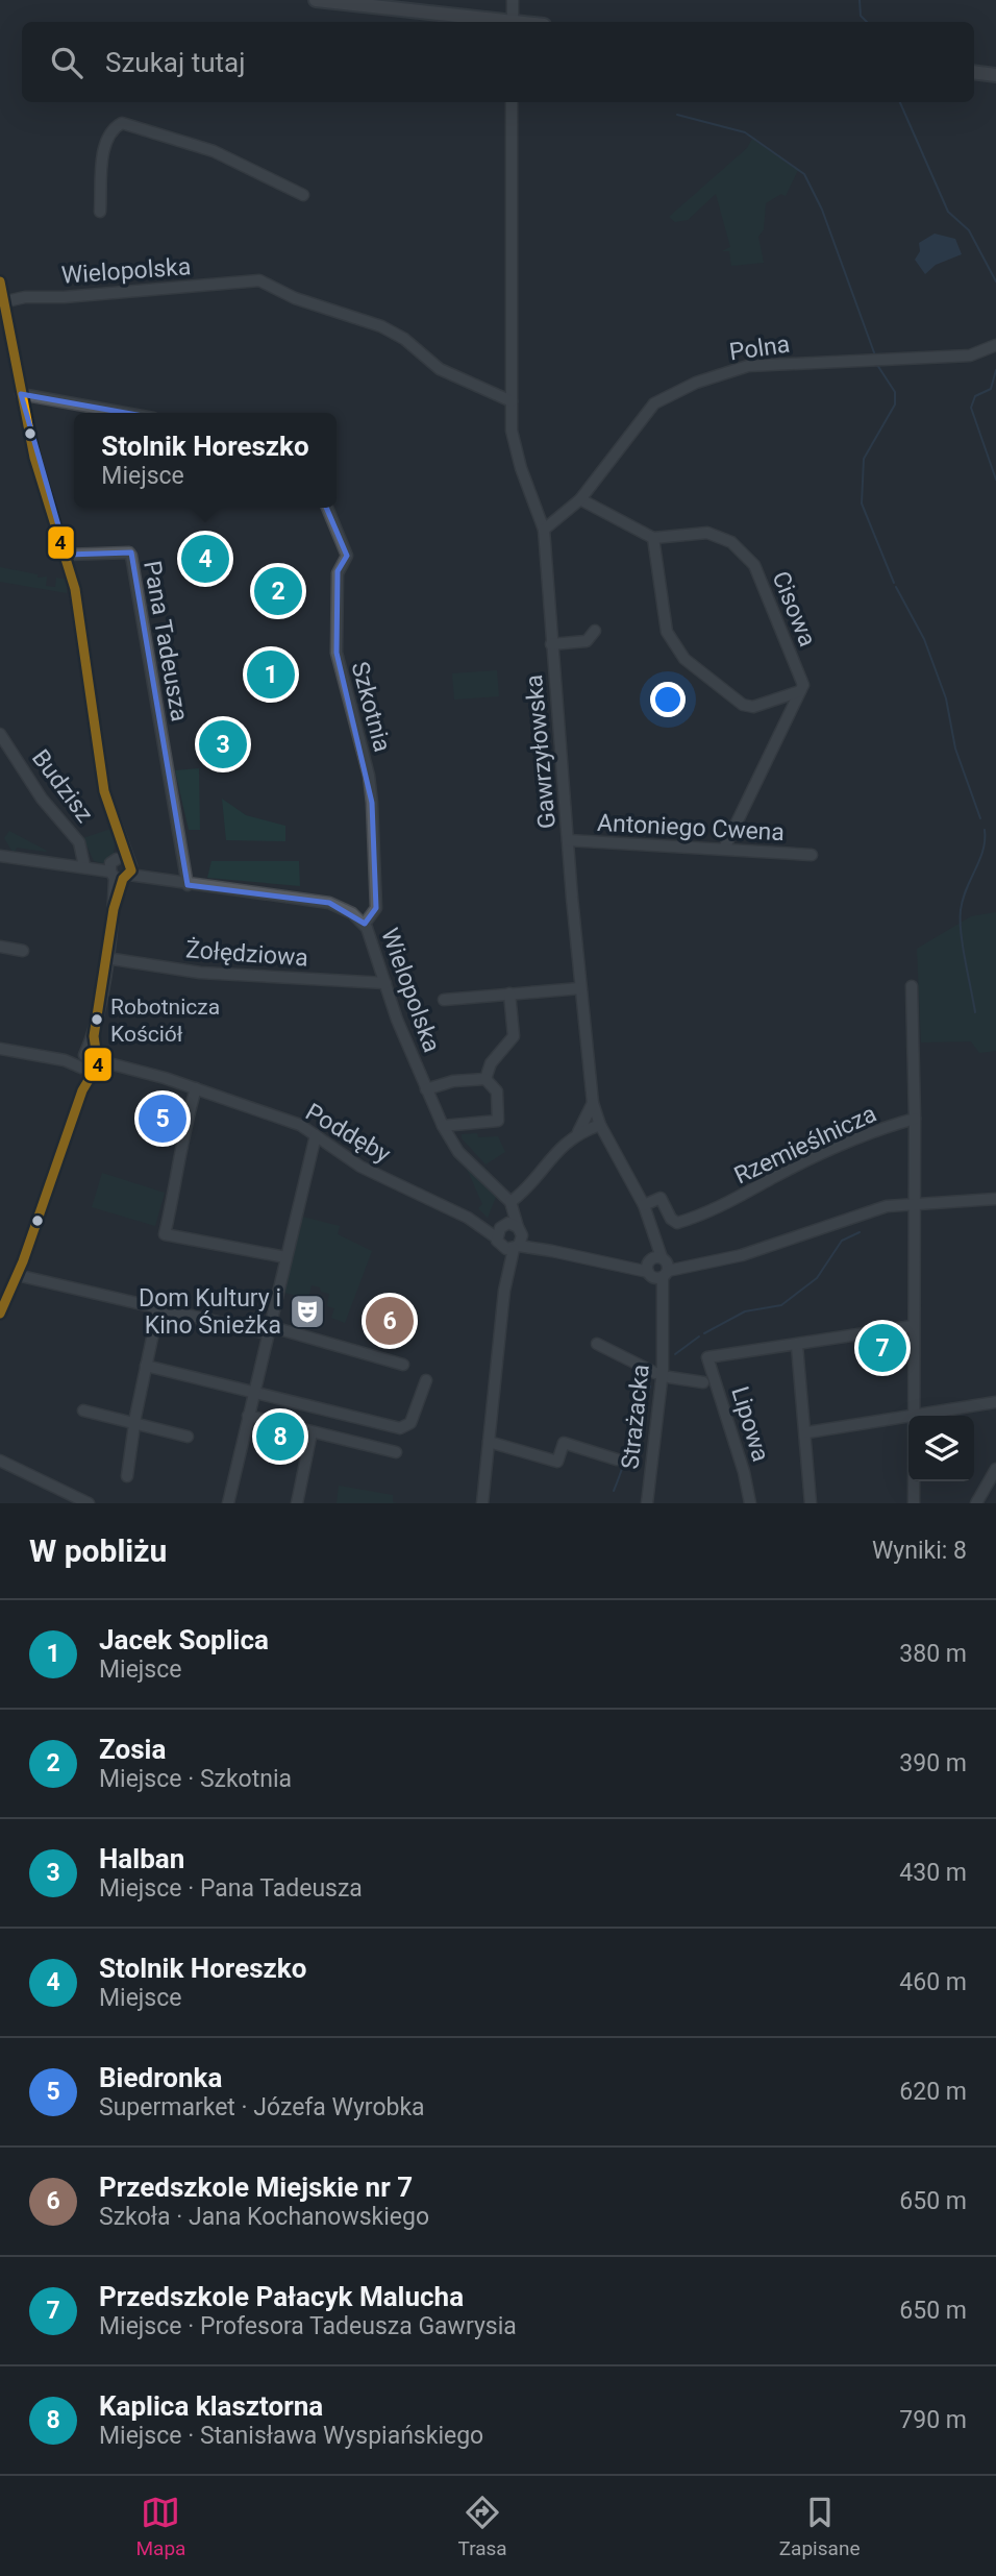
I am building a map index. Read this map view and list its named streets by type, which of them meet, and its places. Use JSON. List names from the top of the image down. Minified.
{"streets":{"street":["Wielopolska","Polna","Cisowa","Pana Tadeusza","Szkotnia","Gawrzyłowska","Budzisz","Antoniego Cwena","Żołędziowa","Poddęby","Rzemieślnicza","Strażacka","Lipowa"]},"crossings":[["Wielopolska","Pana Tadeusza"],["Wielopolska","Szkotnia"],["Wielopolska","Gawrzyłowska"],["Wielopolska","Budzisz"],["Wielopolska","Żołędziowa"],["Wielopolska","Poddęby"],["Polna","Gawrzyłowska"],["Gawrzyłowska","Antoniego Cwena"],["Gawrzyłowska","Strażacka"],["Rzemieślnicza","Strażacka"]],"places":{"other":["Robotnicza Kościół"],"theatre":["Dom Kultury i Kino Śnieżka"]},"lines":["transit line 4"],"page":{"search":"Szukaj tutaj","popup":["Stolnik Horeszko","Miejsce"],"pins":["4","2","1","3","5","6","7","8"],"heading":["W pobliżu","Wyniki: 8"],"list":[{"mark":"1","name":"Jacek Soplica","note":"Miejsce","value":"380 m"},{"mark":"2","name":"Zosia","note":"Miejsce · Szkotnia","value":"390 m"},{"mark":"3","name":"Halban","note":"Miejsce · Pana Tadeusza","value":"430 m"},{"mark":"4","name":"Stolnik Horeszko","note":"Miejsce","value":"460 m"},{"mark":"5","name":"Biedronka","note":"Supermarket · Józefa Wyrobka","value":"620 m"},{"mark":"6","name":"Przedszkole Miejskie nr 7","note":"Szkoła · Jana Kochanowskiego","value":"650 m"},{"mark":"7","name":"Przedszkole Pałacyk Malucha","note":"Miejsce · Profesora Tadeusza Gawrysia","value":"650 m"},{"mark":"8","name":"Kaplica klasztorna","note":"Miejsce · Stanisława Wyspiańskiego","value":"790 m"}],"nav":["Mapa","Trasa","Zapisane"]}}
